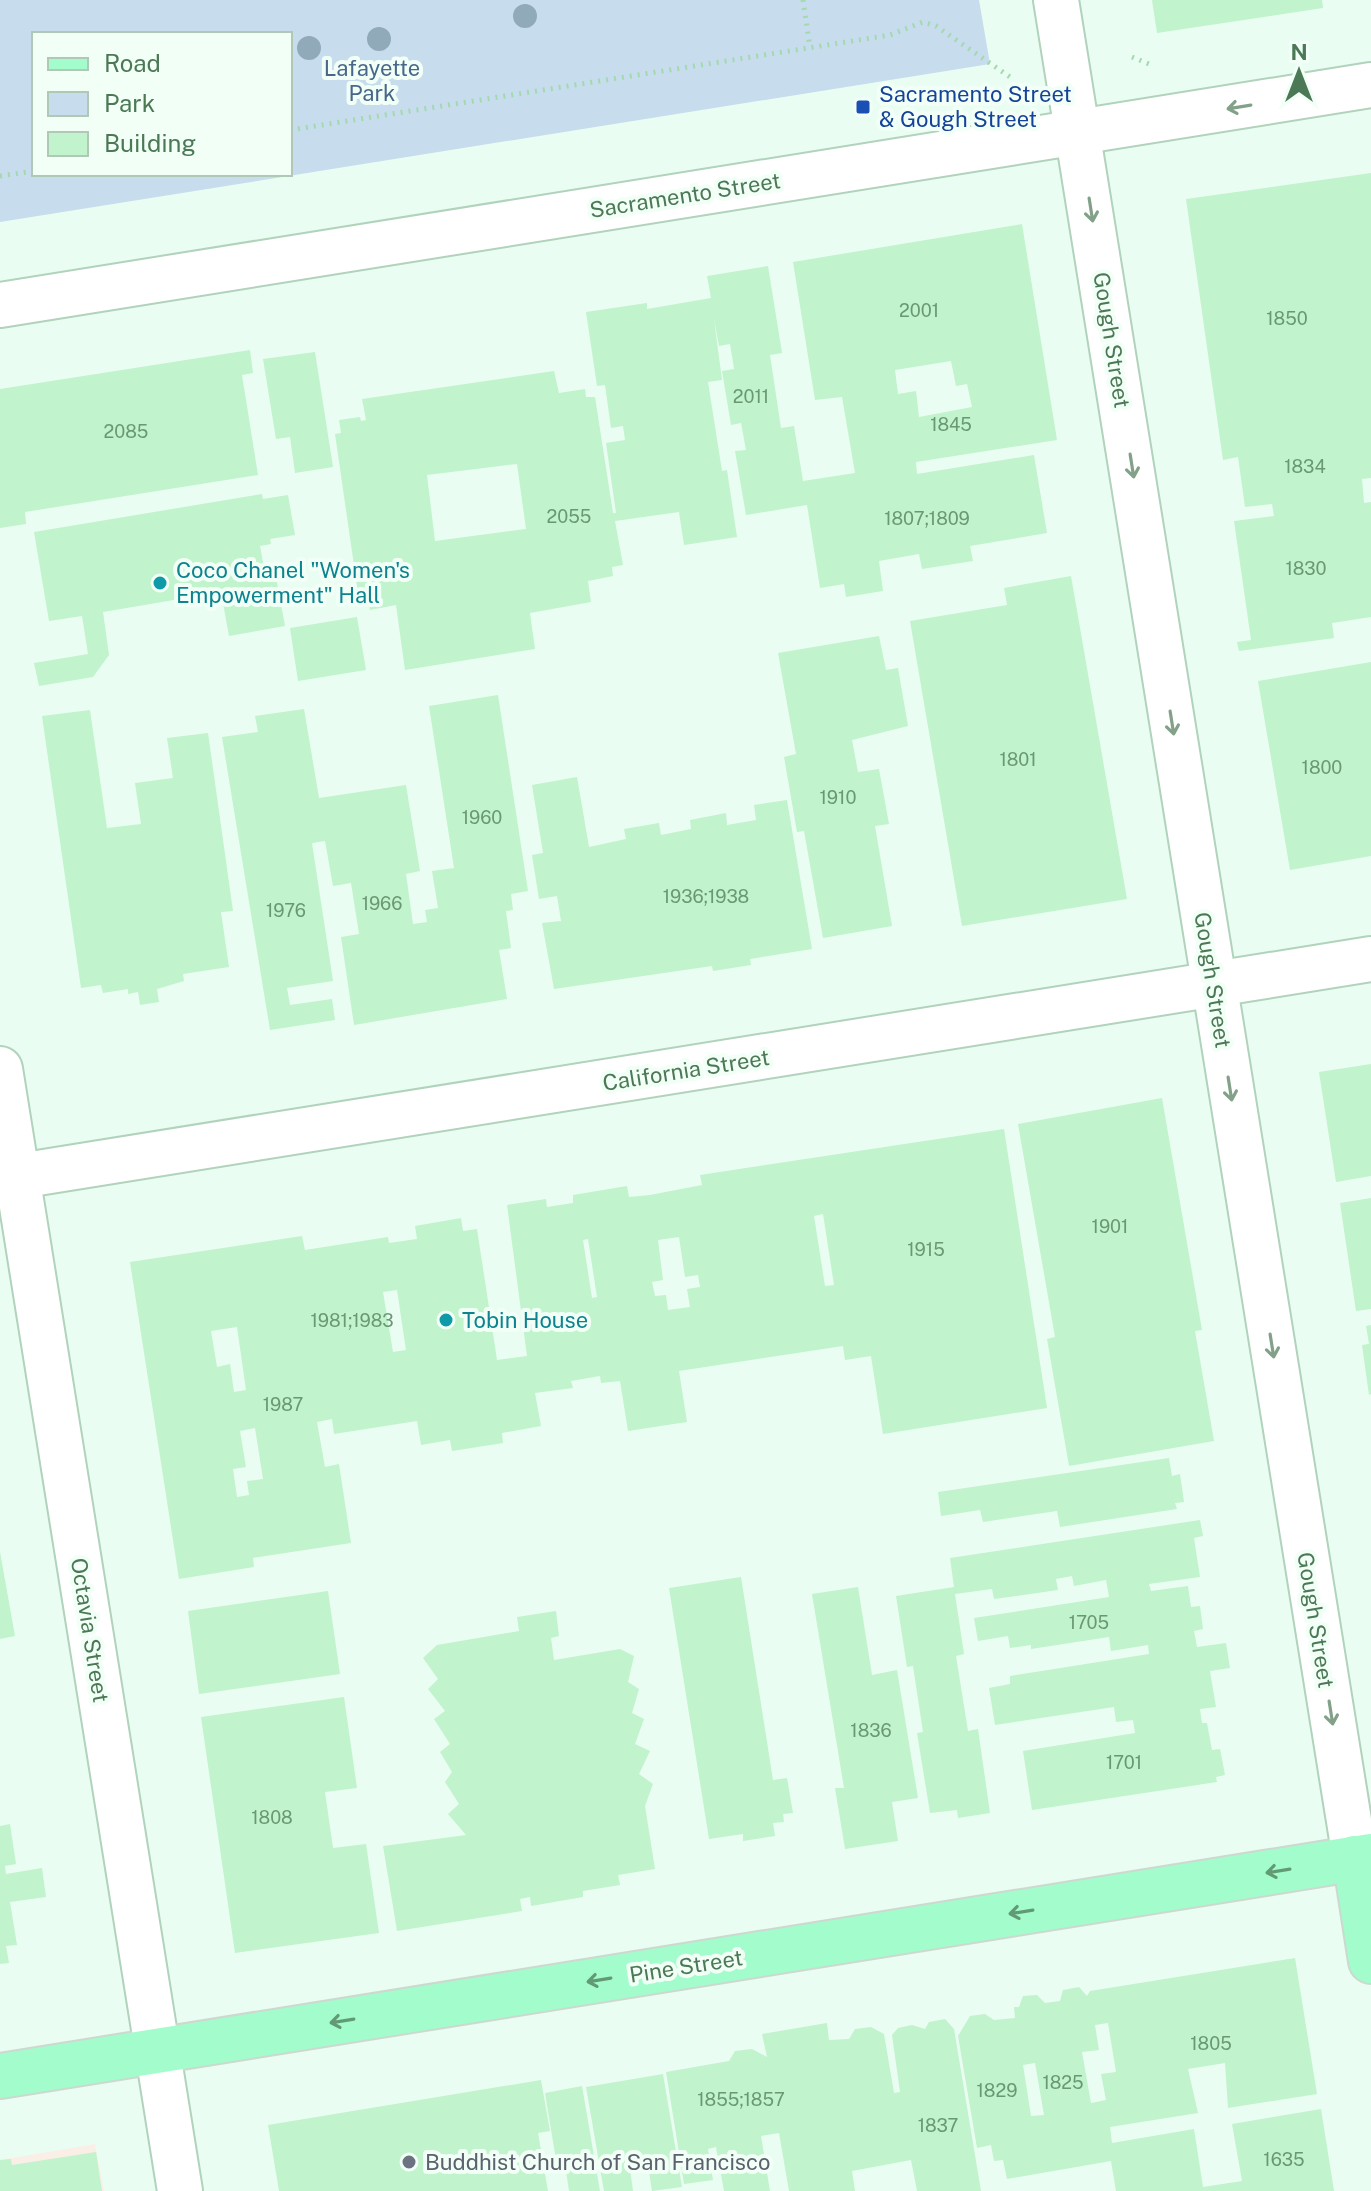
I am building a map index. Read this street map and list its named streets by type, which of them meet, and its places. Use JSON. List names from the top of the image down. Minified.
{"streets":{"main road":["Gough Street","Pine Street"],"street":["Sacramento Street","California Street","Octavia Street"]},"crossings":[["Sacramento Street","Gough Street"],["Gough Street","California Street"],["Gough Street","Pine Street"],["California Street","Octavia Street"],["Octavia Street","Pine Street"]],"one_way":["Gough Street","Pine Street"],"parks":["Lafayette Park"],"places":{"transit":["Sacramento Street & Gough Street"],"other":["Coco Chanel \"Women's Empowerment\" Hall","Tobin House","Buddhist Church of San Francisco"]},"house_numbers":["2001","1850","2011","1845","2085","1834","2055","1807;1809","1830","1801","1800","1910","1960","1936;1938","1966","1976","1901","1915","1981;1983","1987","1705","1836","1701","1808","1805","1825","1829","1855;1857","1837","1635"],"legend":["Road","Park","Building"],"north":"top"}
